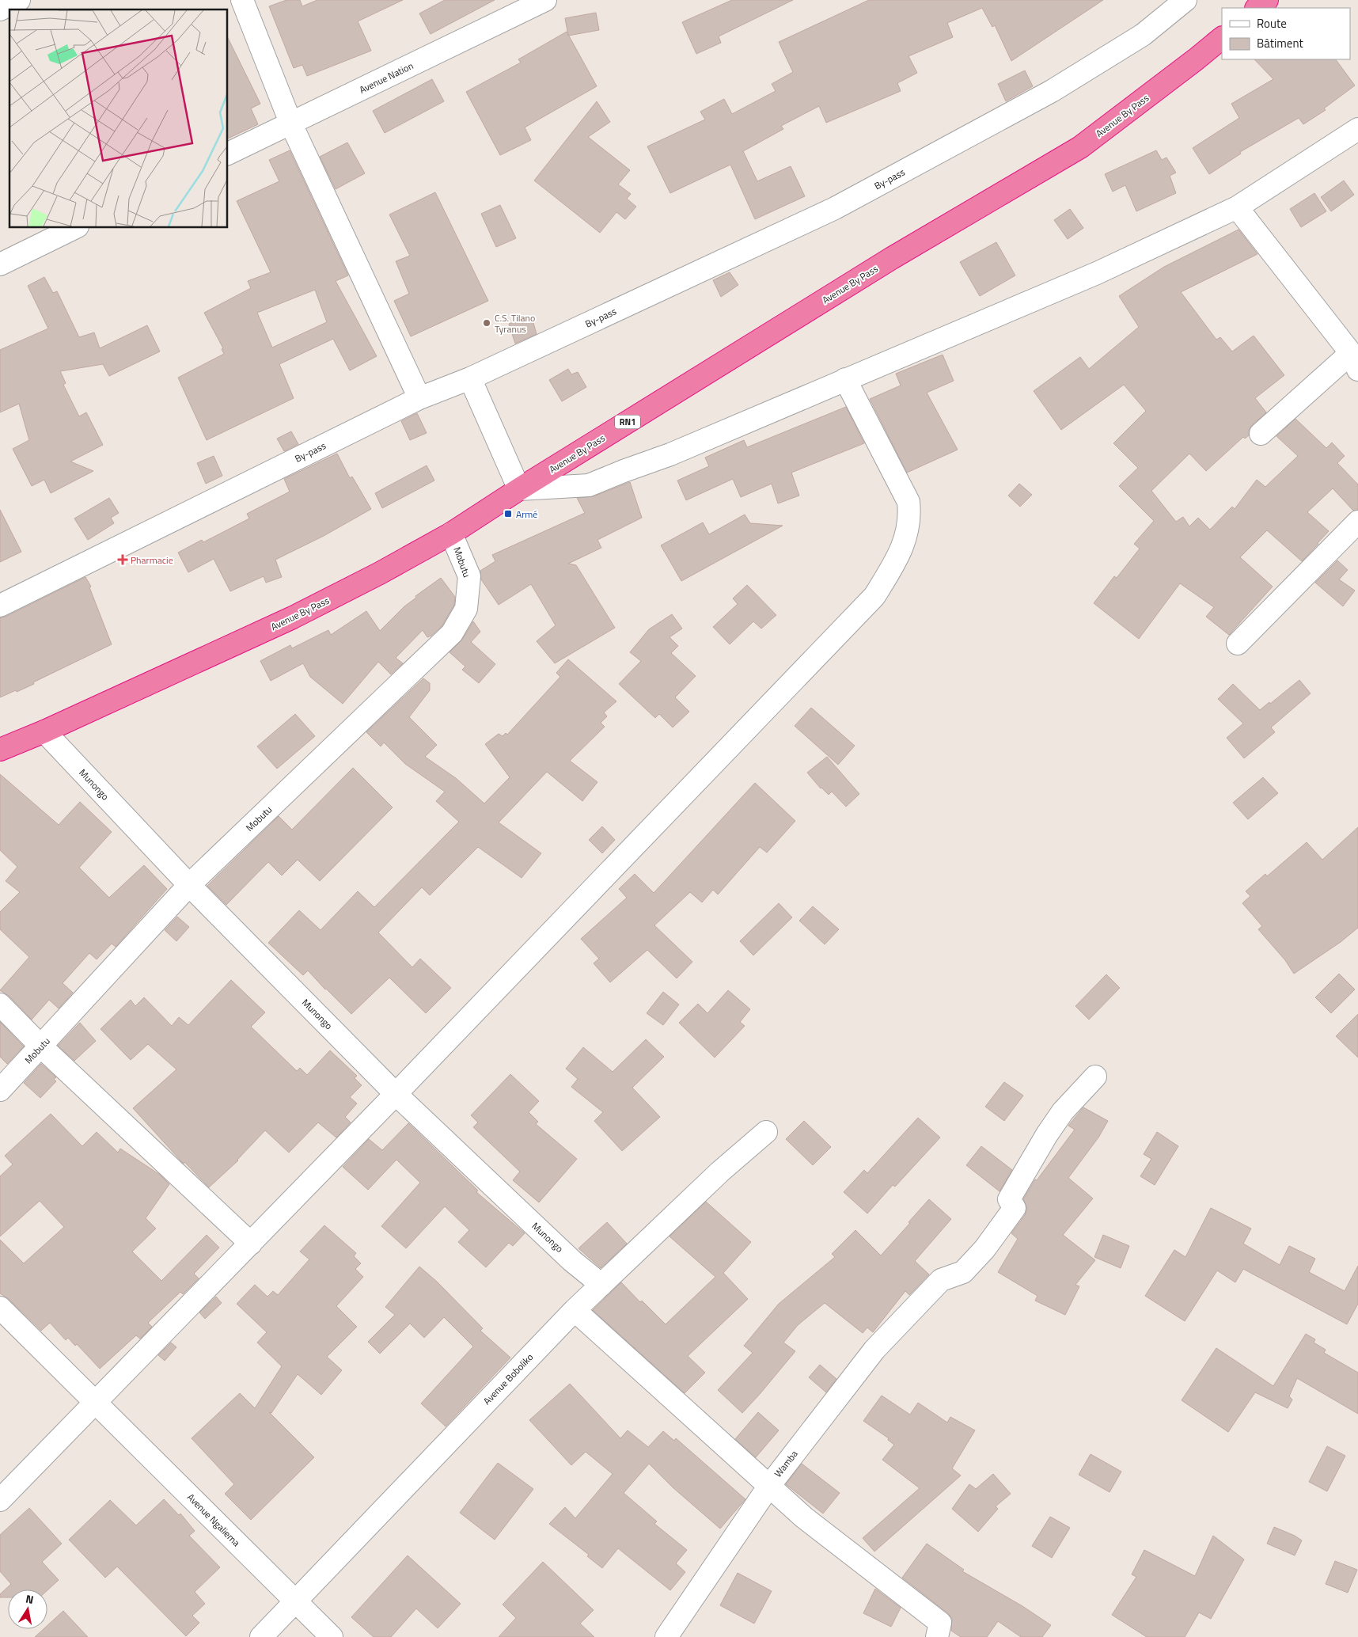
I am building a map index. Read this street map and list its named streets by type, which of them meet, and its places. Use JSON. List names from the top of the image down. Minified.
{"streets":{"highway":["Avenue By Pass","RN1"],"street":["Avenue Nation","By-pass","Mobutu","Munongo","Avenue Boboliko","Wamba","Avenue Ngaliema"]},"crossings":[["Avenue By Pass","Mobutu"],["Avenue By Pass","Munongo"],["Mobutu","Munongo"],["Munongo","Avenue Boboliko"],["Avenue Boboliko","Avenue Ngaliema"]],"places":{"other":["C.S. Tilano Tyranus"],"transit":["Armé"],"health":["Pharmacie"]},"legend":["Route","Bâtiment"],"north":"top"}
